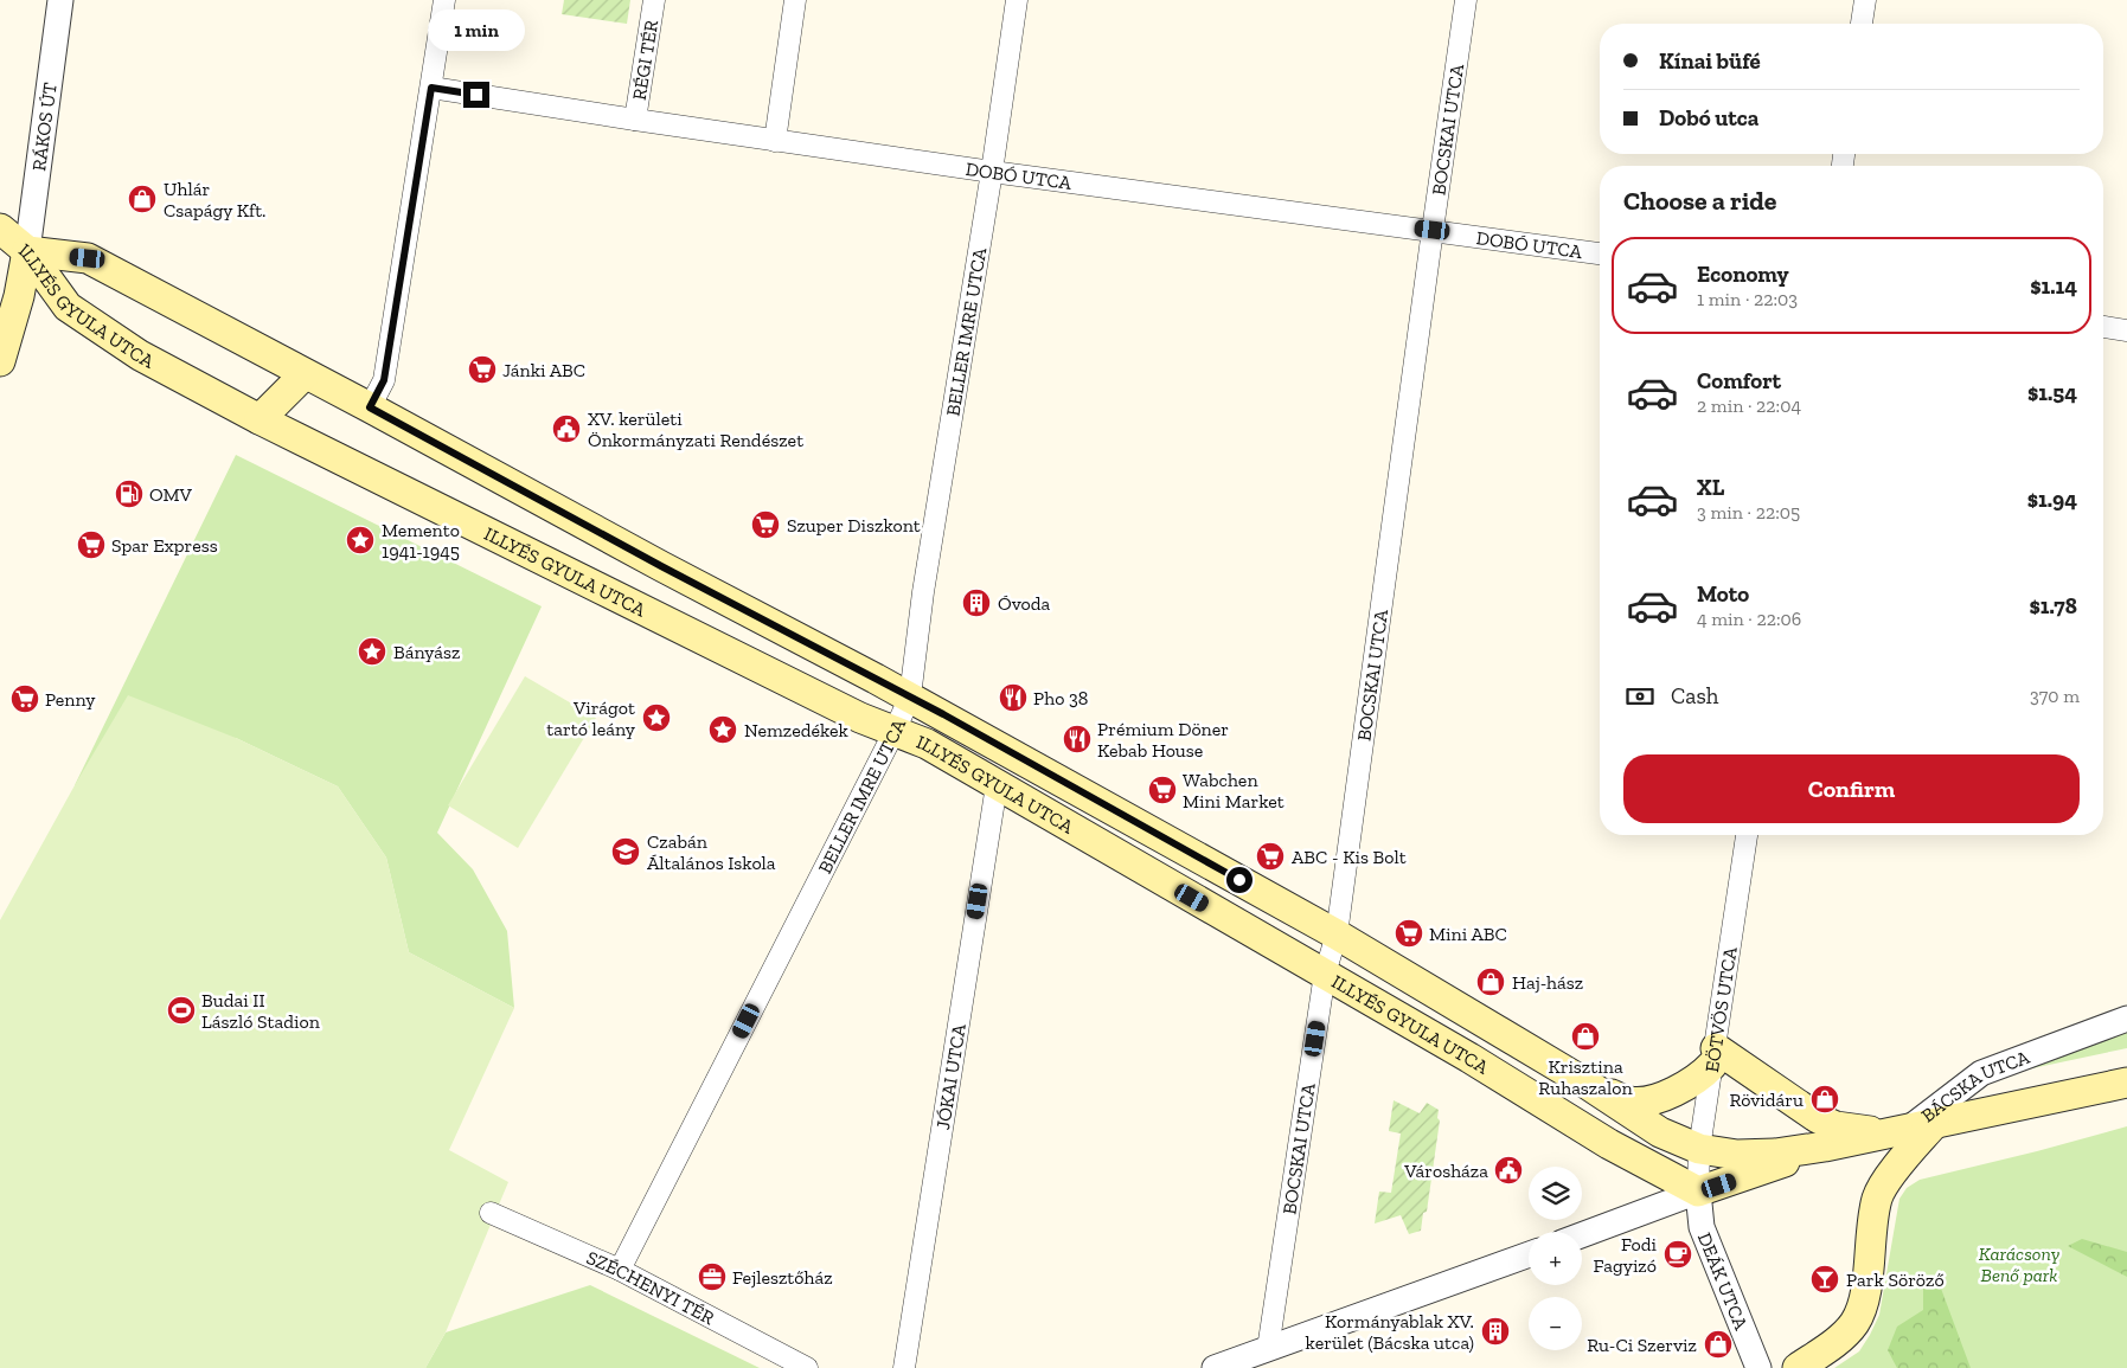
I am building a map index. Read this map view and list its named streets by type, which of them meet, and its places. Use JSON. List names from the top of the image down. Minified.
{"streets":{"main road":["ILLYÉS GYULA UTCA","BÁCSKA UTCA"],"street":["RÉGI TÉR","RÁKOS ÚT","BOCSKAI UTCA","DOBÓ UTCA","BELLER IMRE UTCA","EÖTVÖS UTCA","JÓKAI UTCA","DEÁK UTCA","SZÉCHENYI TÉR"]},"crossings":[["RÉGI TÉR","DOBÓ UTCA"],["RÁKOS ÚT","ILLYÉS GYULA UTCA"],["BOCSKAI UTCA","DOBÓ UTCA"],["BOCSKAI UTCA","ILLYÉS GYULA UTCA"],["DOBÓ UTCA","BELLER IMRE UTCA"],["ILLYÉS GYULA UTCA","BELLER IMRE UTCA"],["ILLYÉS GYULA UTCA","EÖTVÖS UTCA"],["ILLYÉS GYULA UTCA","JÓKAI UTCA"],["ILLYÉS GYULA UTCA","BÁCSKA UTCA"],["ILLYÉS GYULA UTCA","DEÁK UTCA"],["BELLER IMRE UTCA","SZÉCHENYI TÉR"],["EÖTVÖS UTCA","BÁCSKA UTCA"],["EÖTVÖS UTCA","DEÁK UTCA"],["BÁCSKA UTCA","DEÁK UTCA"]],"parks":["Karácsony Benő park"],"places":{"shop":["Uhlár Csapágy Kft.","Haj-hász","Krisztina Ruhaszalon","Rövidáru","Ru-Ci Szerviz"],"supermarket":["Jánki ABC","Szuper Diszkont","Spar Express","Penny","Wabchen Mini Market","ABC - Kis Bolt","Mini ABC"],"public building":["XV. kerületi Önkormányzati Rendészet","Városháza"],"fuel station":["OMV"],"place":["Memento 1941-1945","Bányász","Virágot tartó leány","Nemzedékek"],"building":["Óvoda","Kormányablak XV. kerület (Bácska utca)"],"restaurant":["Pho 38","Prémium Döner Kebab House"],"school or university":["Czabán Általános Iskola"],"sports":["Budai II László Stadion"],"cafe":["Fodi Fagyizó"],"office":["Fejlesztőház"],"bar":["Park Söröző"]},"page":{"bubble":"1 min","banner":["Kínai büfé","Dobó utca"],"heading":"Choose a ride","list":[{"name":"Economy","note":"1 min · 22:03","value":"$1.14"},{"name":"Comfort","note":"2 min · 22:04","value":"$1.54"},{"name":"XL","note":"3 min · 22:05","value":"$1.94"},{"name":"Moto","note":"4 min · 22:06","value":"$1.78"}],"pay":["Cash","370 m"],"buttons":"Confirm","map_buttons":["+","−"]}}
